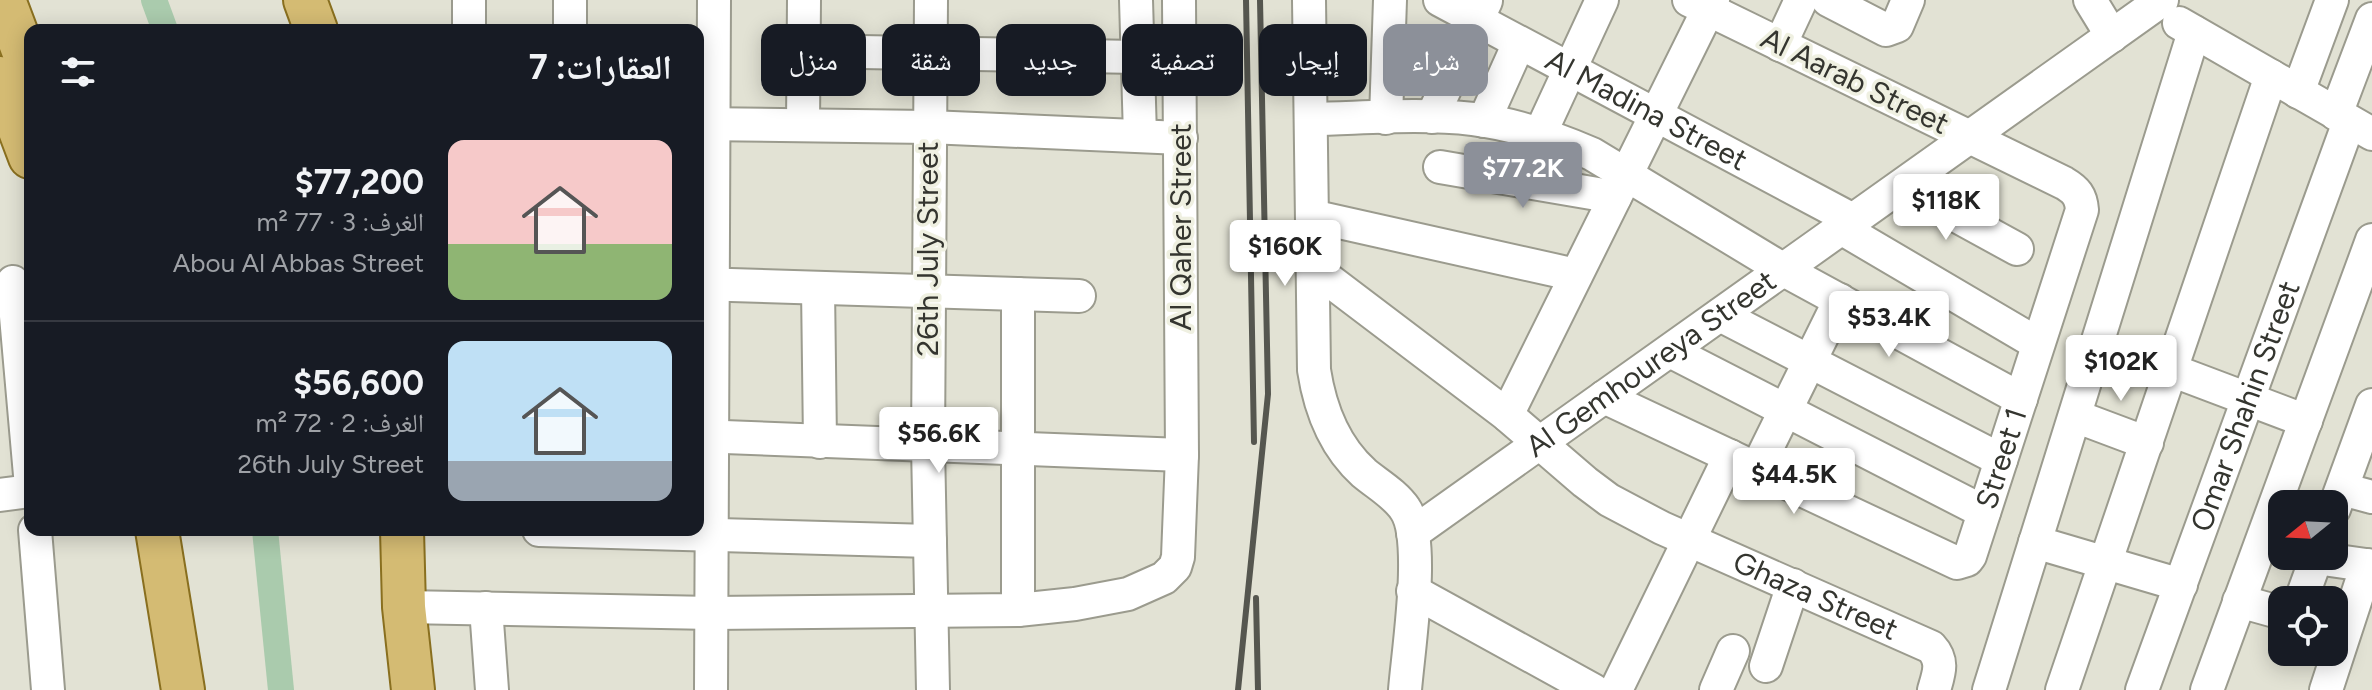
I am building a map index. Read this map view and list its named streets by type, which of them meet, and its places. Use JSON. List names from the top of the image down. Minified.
{"streets":{"street":["Al Aarab Street","Al Madina Street","Al Qaher Street","26th July Street","Al Gemhoureya Street","Omar Shahin Street","Street 1","Ghaza Street"]},"crossings":[["Al Aarab Street","Al Gemhoureya Street"],["Al Aarab Street","Street 1"],["Al Madina Street","Al Gemhoureya Street"],["Al Madina Street","Street 1"],["Al Qaher Street","26th July Street"],["Al Gemhoureya Street","Ghaza Street"]],"north":"left","page":{"chip":["شراء","إيجار","تصفية","جديد","شقة","منزل"],"heading":"العقارات: 7","list":[{"name":"$77,200","note":"الغرف: 3 · 77 m² · Abou Al Abbas Street"},{"name":"$56,600","note":"الغرف: 2 · 72 m² · 26th July Street"}],"price":["$77.2K","$118K","$160K","$53.4K","$102K","$56.6K","$44.5K"]}}
